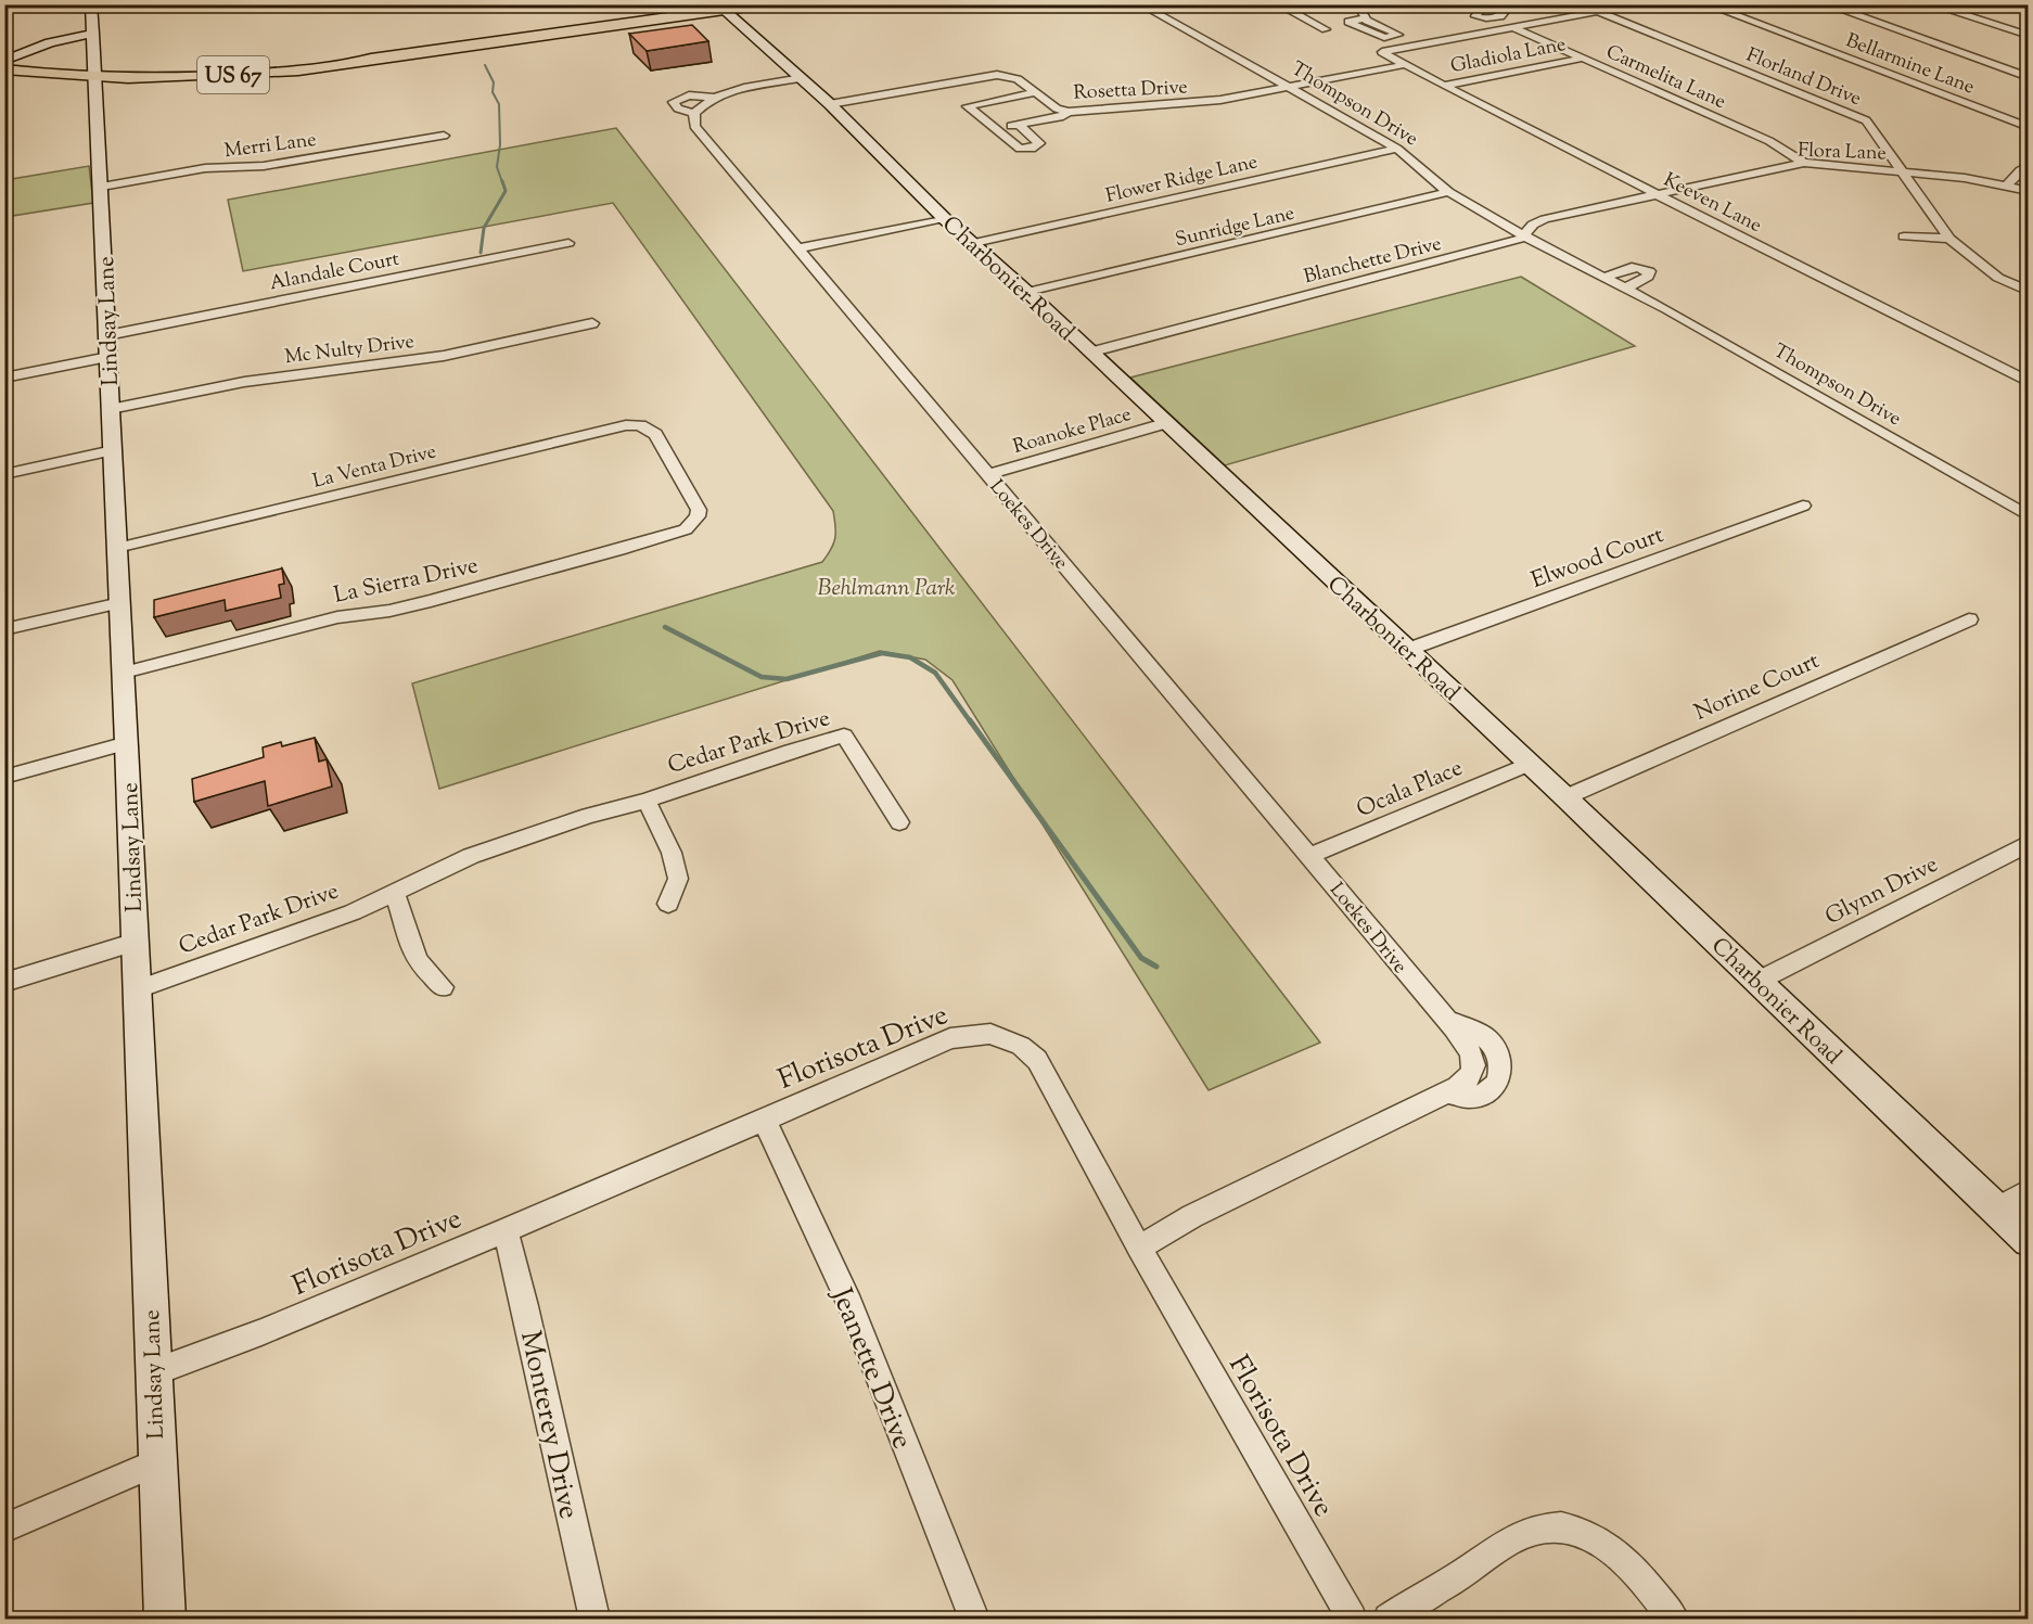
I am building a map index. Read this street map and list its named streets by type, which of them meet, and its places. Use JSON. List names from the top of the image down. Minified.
{"streets":{"main road":["US 67"],"street":["Gladiola Lane","Bellarmine Lane","Carmelita Lane","Florland Drive","Rosetta Drive","Thompson Drive","Merri Lane","Flora Lane","Flower Ridge Lane","Keeven Lane","Sunridge Lane","Blanchette Drive","Alandale Court","Charbonier Road","Lindsay Lane","Mc Nulty Drive","Roanoke Place","La Venta Drive","Loekes Drive","Elwood Court","La Sierra Drive","Norine Court","Cedar Park Drive","Ocala Place","Glynn Drive","Florisota Drive","Jeanette Drive","Monterey Drive"]},"crossings":[["Gladiola Lane","Carmelita Lane"],["Gladiola Lane","Keeven Lane"],["US 67","Lindsay Lane"],["Carmelita Lane","Flora Lane"],["Carmelita Lane","Keeven Lane"],["Florland Drive","Flora Lane"],["Rosetta Drive","Thompson Drive"],["Rosetta Drive","Keeven Lane"],["Rosetta Drive","Charbonier Road"],["Thompson Drive","Flower Ridge Lane"],["Thompson Drive","Sunridge Lane"],["Thompson Drive","Blanchette Drive"],["Merri Lane","Lindsay Lane"],["Flora Lane","Keeven Lane"],["Flora Lane","Blanchette Drive"],["Flower Ridge Lane","Charbonier Road"],["Keeven Lane","Blanchette Drive"],["Sunridge Lane","Charbonier Road"],["Blanchette Drive","Charbonier Road"],["Alandale Court","Lindsay Lane"],["Charbonier Road","Roanoke Place"],["Charbonier Road","Loekes Drive"],["Charbonier Road","Elwood Court"],["Charbonier Road","Norine Court"],["Charbonier Road","Ocala Place"],["Charbonier Road","Glynn Drive"],["Lindsay Lane","Mc Nulty Drive"],["Lindsay Lane","La Venta Drive"],["Lindsay Lane","La Sierra Drive"],["Lindsay Lane","Cedar Park Drive"],["Lindsay Lane","Florisota Drive"],["Roanoke Place","Loekes Drive"],["La Venta Drive","La Sierra Drive"],["Loekes Drive","Ocala Place"],["Loekes Drive","Florisota Drive"],["Florisota Drive","Jeanette Drive"],["Florisota Drive","Monterey Drive"]],"parks":["Behlmann Park"]}
